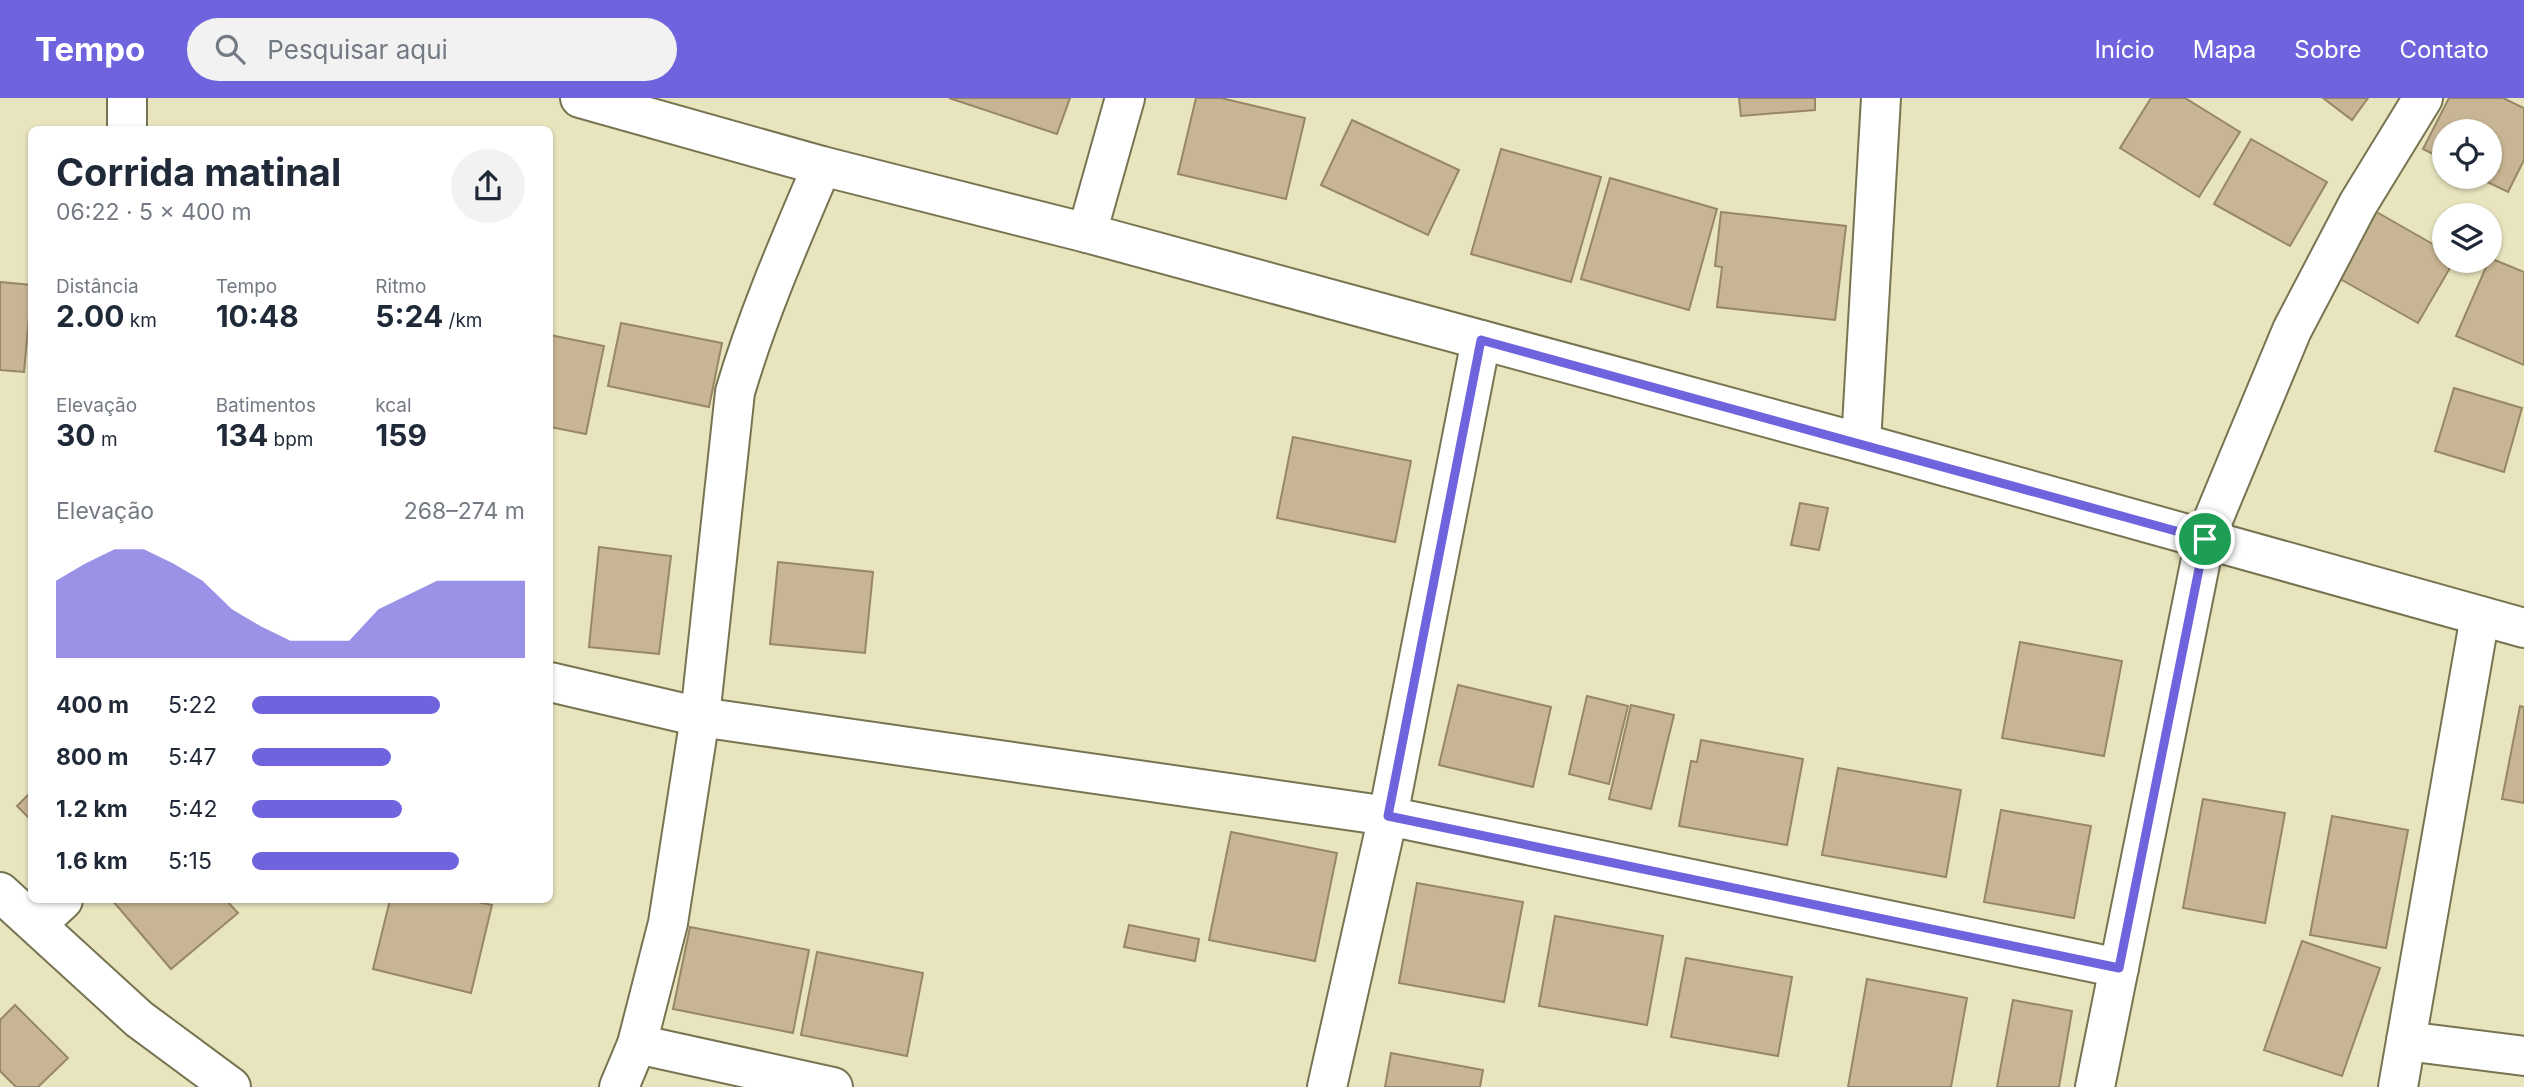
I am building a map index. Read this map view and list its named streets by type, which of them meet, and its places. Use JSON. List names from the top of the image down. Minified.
{"page":{"header":"Tempo","search":"Pesquisar aqui","nav":["Início","Mapa","Sobre","Contato"],"heading":["Corrida matinal","06:22 · 5 × 400 m"],"stats":[["Distância","2.00 km"],["Tempo","10:48"],["Ritmo","5:24 /km"],["Elevação","30 m"],["Batimentos","134 bpm"],["kcal","159"]],"chart":["Elevação","268–274 m"],"list":[{"name":"400 m","note":"5:22"},{"name":"800 m","note":"5:47"},{"name":"1.2 km","note":"5:42"},{"name":"1.6 km","note":"5:15"}]}}
